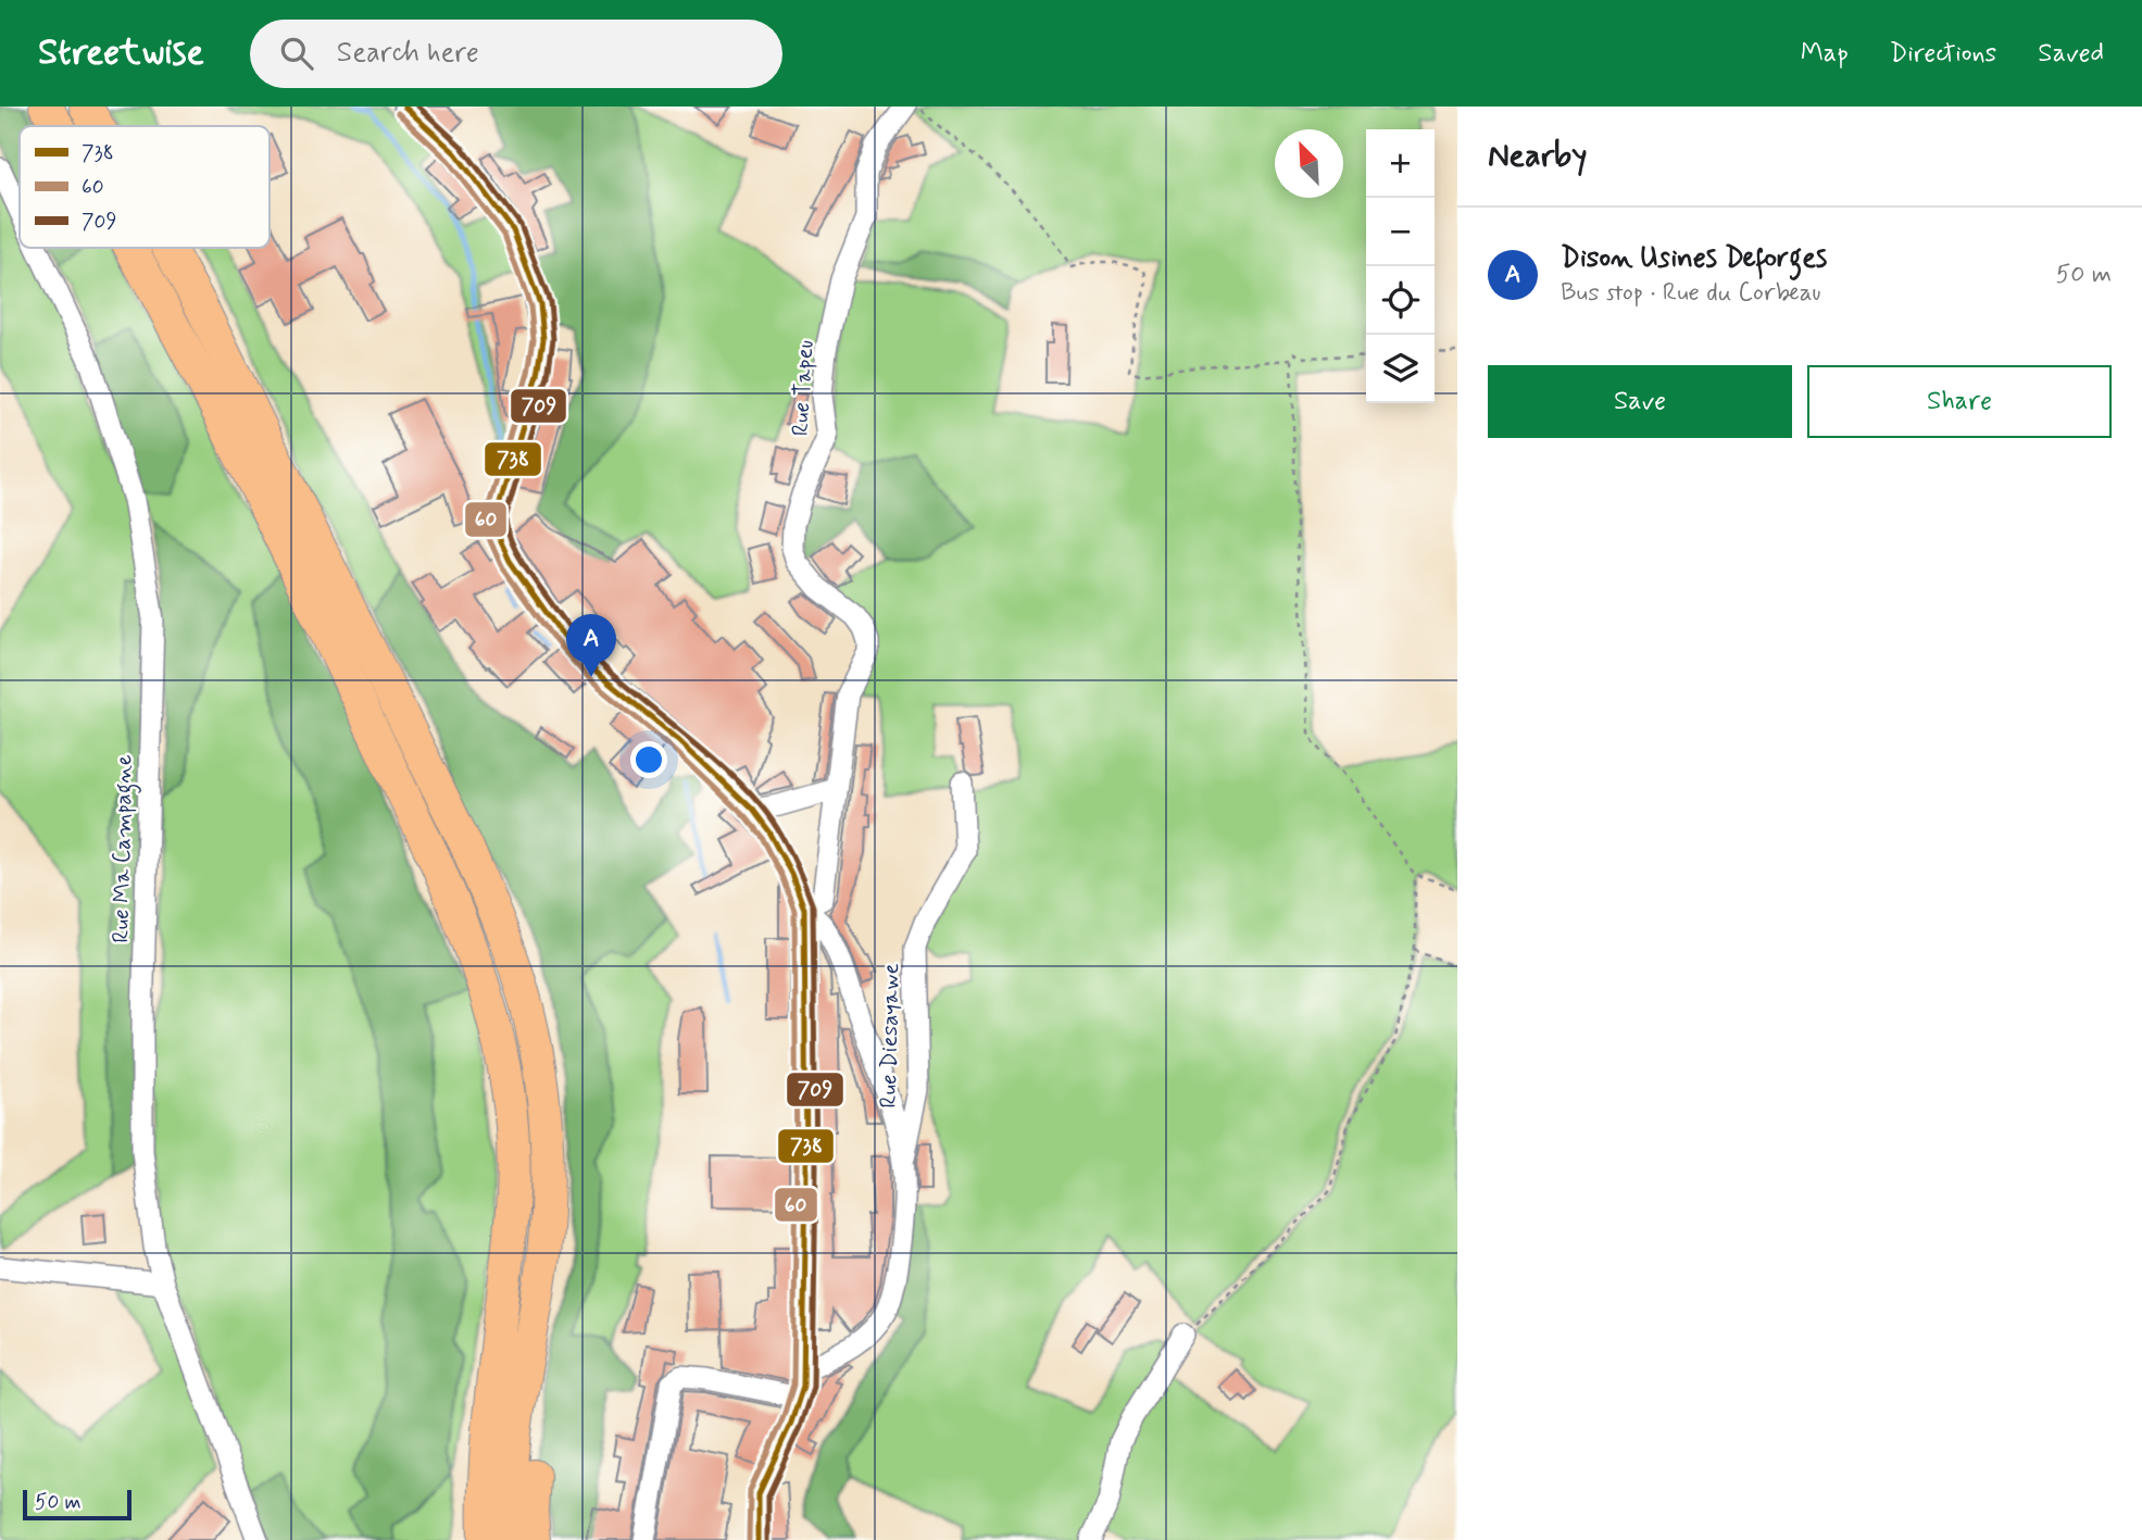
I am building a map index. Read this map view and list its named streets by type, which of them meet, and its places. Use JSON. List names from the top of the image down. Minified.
{"streets":{"street":["Rue Tapeu","Rue Ma Campagne","Rue Diesayawe"]},"crossings":[["Rue Tapeu","Rue Diesayawe"]],"lines":["transit line 738","transit line 709","transit line 60"],"legend":["738","60","709"],"scale_bar":"50 m","north":"top left","page":{"header":"Streetwise","search":"Search here","nav":["Map","Directions","Saved"],"heading":"Nearby","map_buttons":["+","−"],"list":[{"mark":"A","name":"Dison Usines Deforges","note":"Bus stop · Rue du Corbeau","value":"50 m"}],"buttons":["Save","Share"],"pins":"A","scale":"50 m"}}
